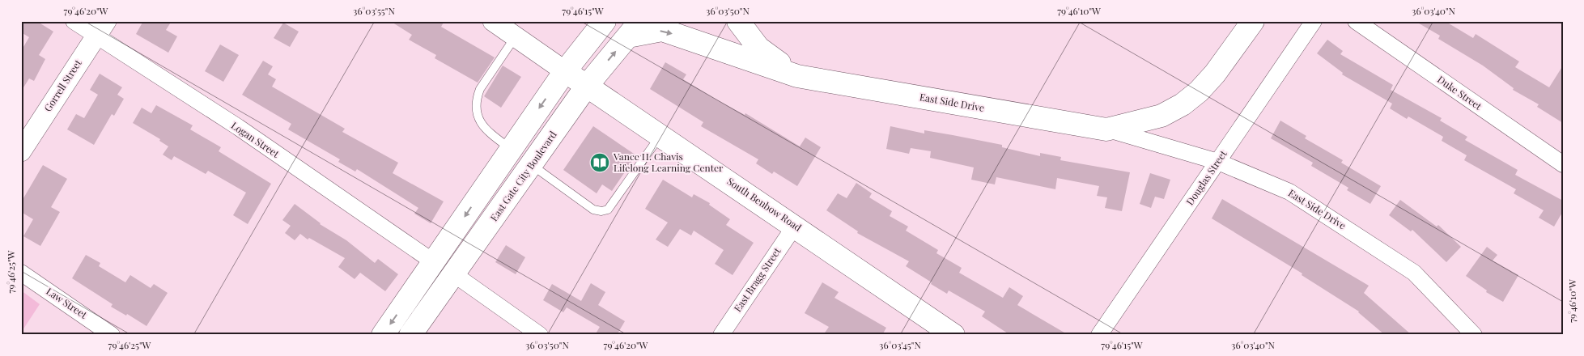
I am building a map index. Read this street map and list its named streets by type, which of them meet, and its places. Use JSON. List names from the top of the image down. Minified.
{"streets":{"main road":["East Side Drive","East Gate City Boulevard","South Benbow Road"],"street":["Gorrell Street","Duke Street","Logan Street","Douglas Street","East Bragg Street","Law Street"]},"crossings":[["Gorrell Street","Logan Street"],["East Side Drive","East Gate City Boulevard"],["East Side Drive","Douglas Street"],["East Gate City Boulevard","South Benbow Road"],["South Benbow Road","East Bragg Street"]],"places":{"library":["Vance H. Chavis Lifelong Learning Center"]},"coordinates":["79°46'20\"W","36°03'55\"N","79°46'15\"W","36°03'50\"N","79°46'10\"W","36°03'40\"N","79°46'25\"W","36°03'45\"N"]}
